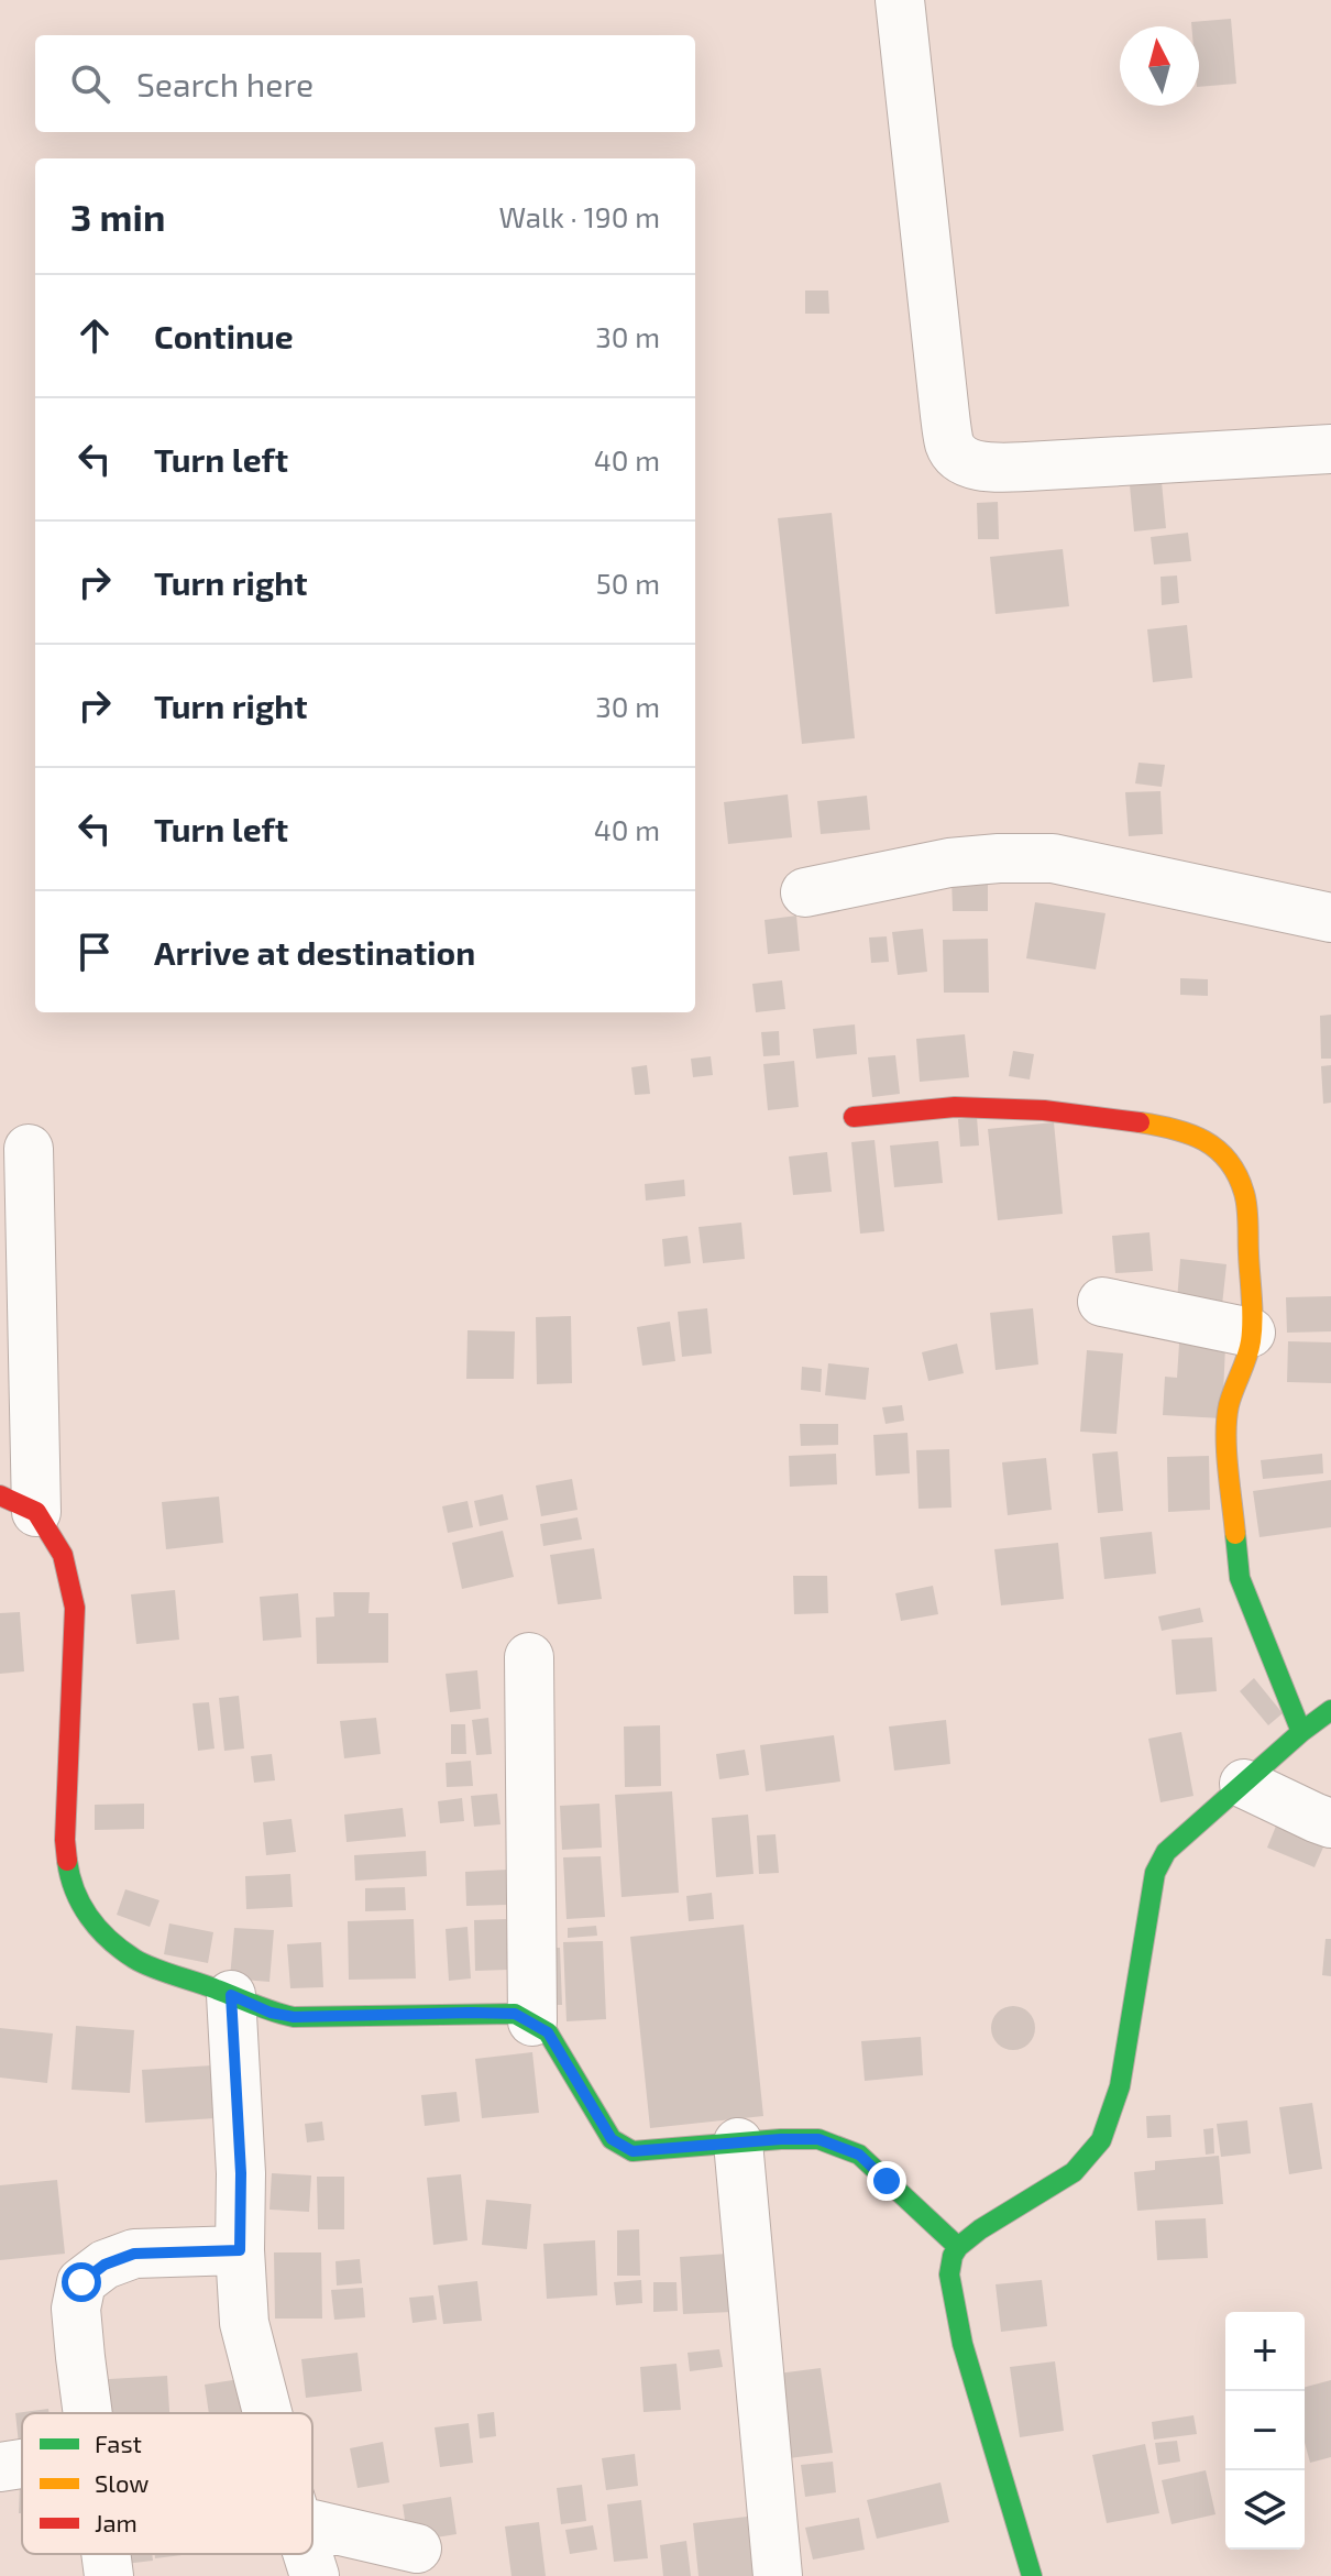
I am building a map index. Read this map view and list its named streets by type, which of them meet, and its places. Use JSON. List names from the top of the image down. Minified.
{"legend":["Fast","Slow","Jam"],"north":"top","page":{"search":"Search here","heading":["3 min","Walk · 190 m"],"list":[["Continue","30 m"],["Turn left","40 m"],["Turn right","50 m"],["Turn right","30 m"],["Turn left","40 m"],"Arrive at destination"],"map_buttons":["+","−"]}}
